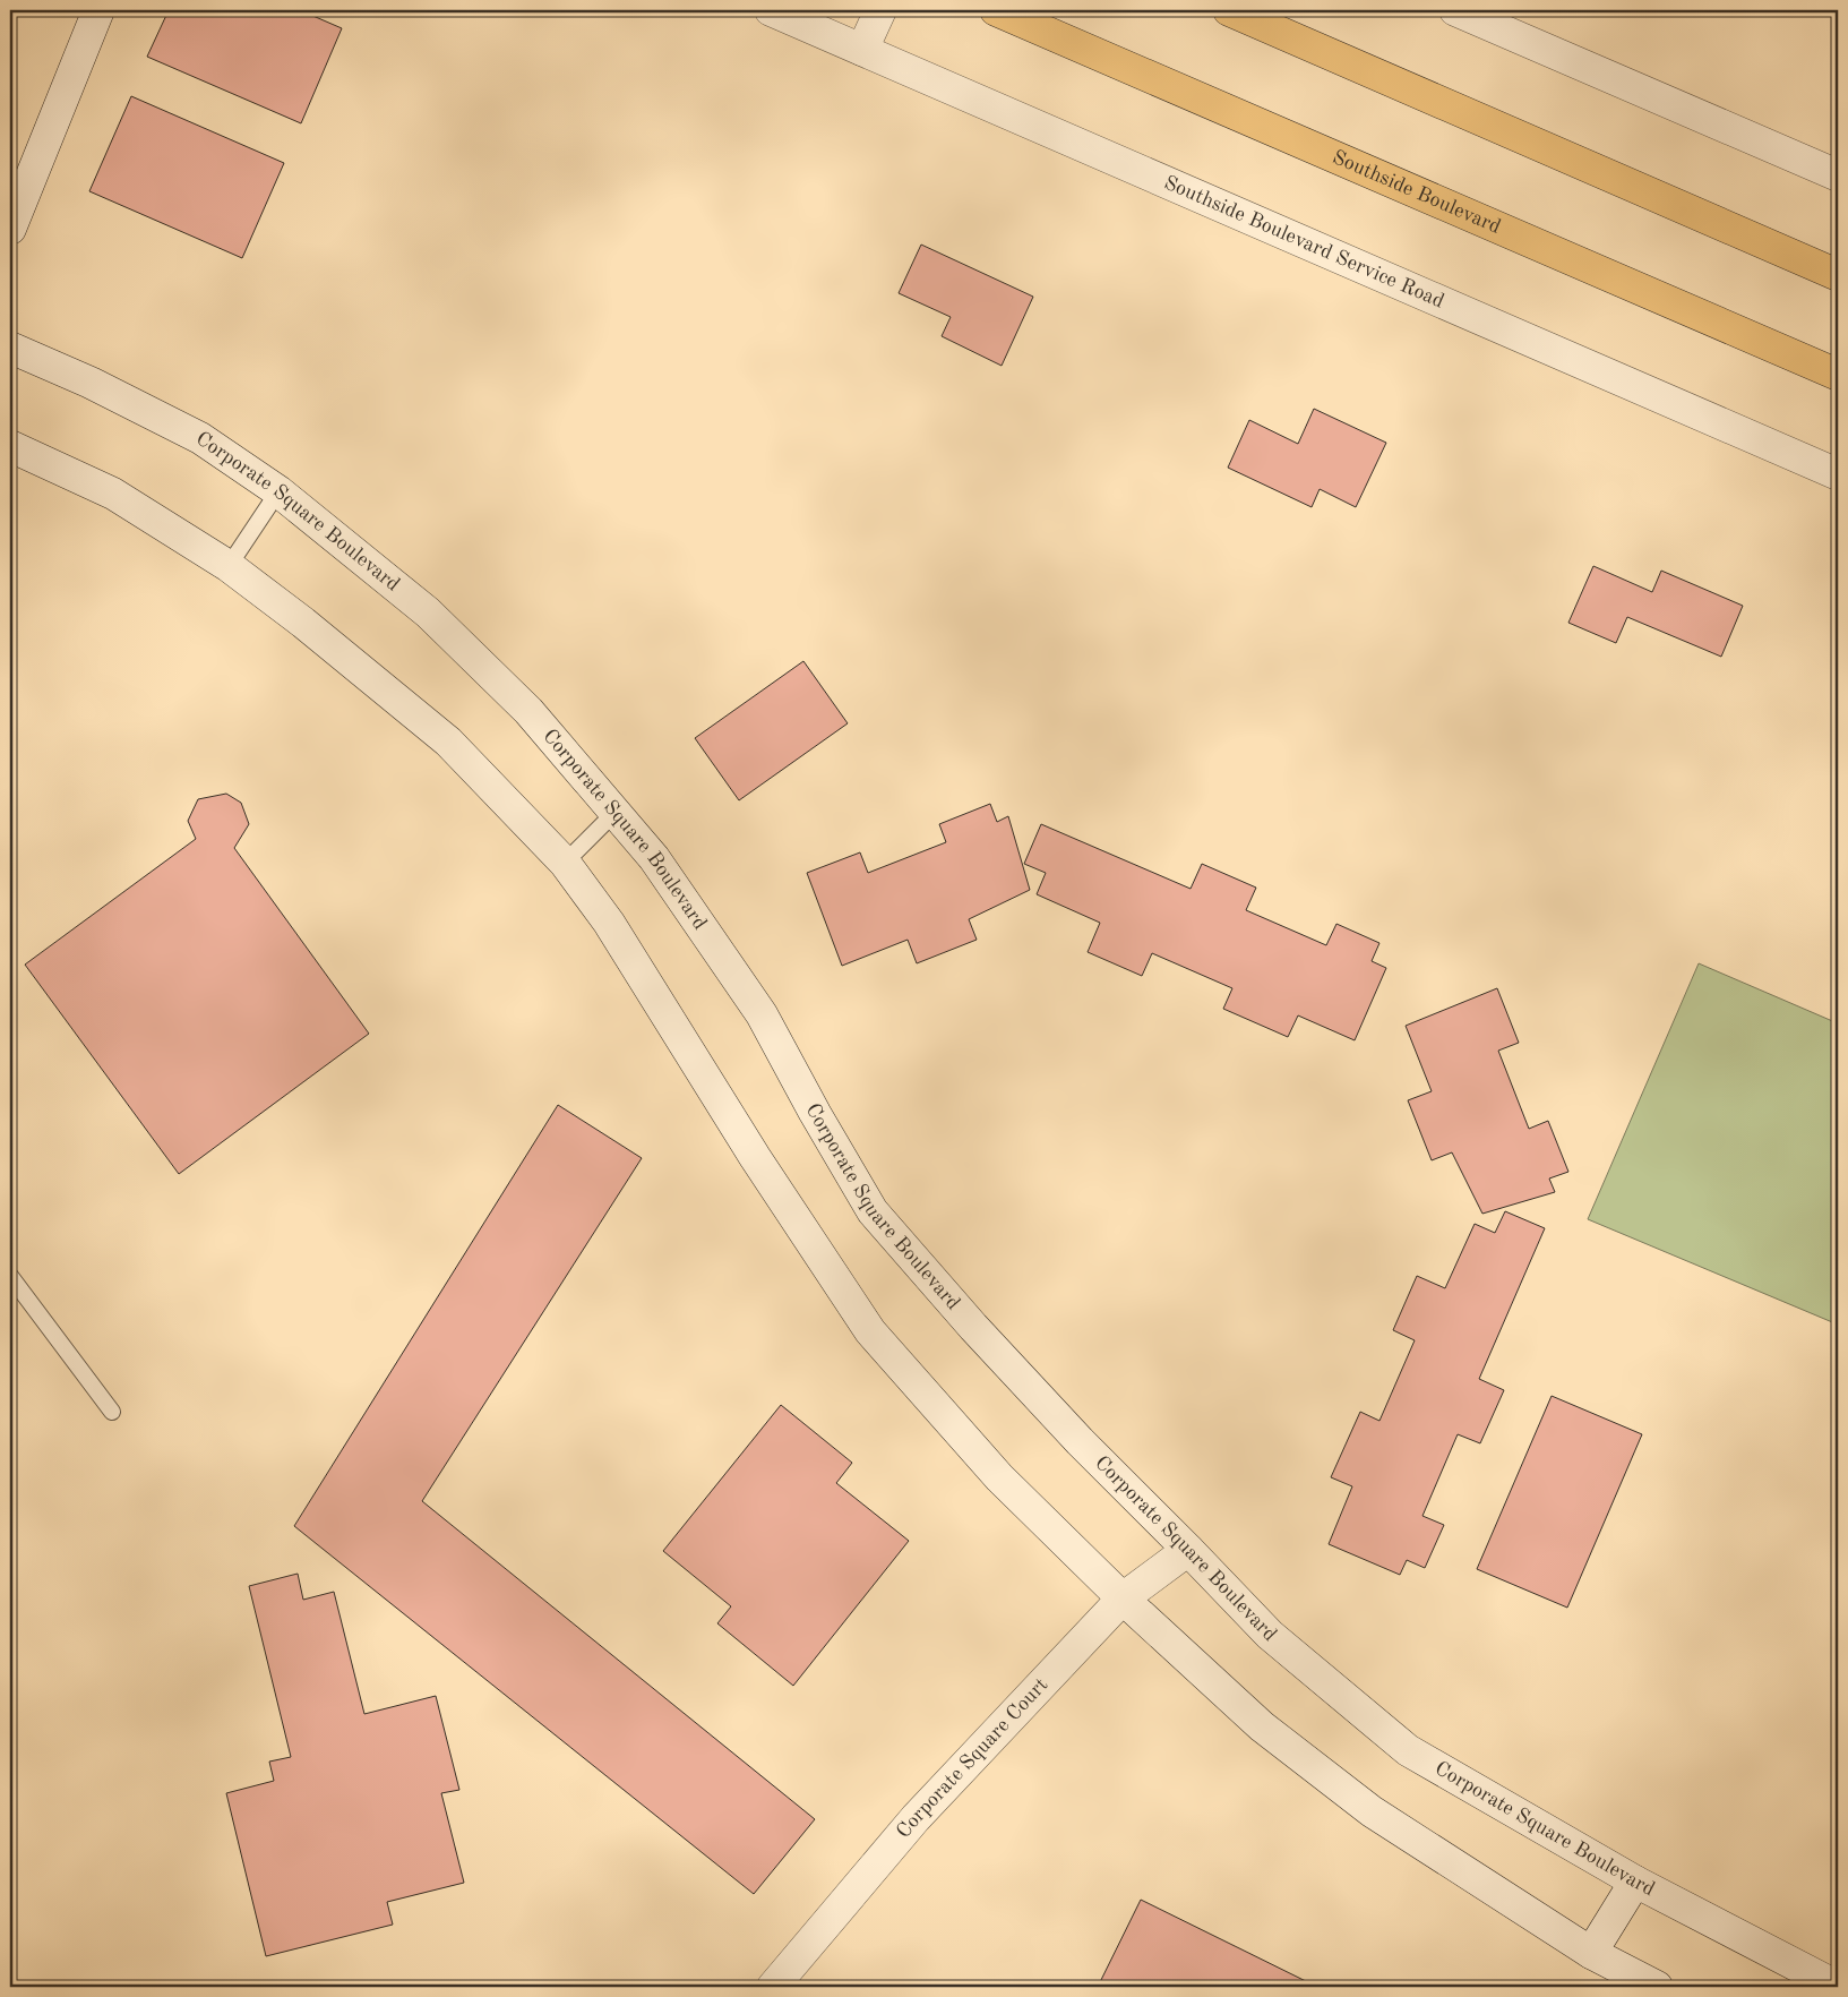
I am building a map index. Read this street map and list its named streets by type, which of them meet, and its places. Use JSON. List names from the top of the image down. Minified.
{"streets":{"highway":["Southside Boulevard"],"street":["Southside Boulevard Service Road","Corporate Square Boulevard","Corporate Square Court"]},"crossings":[["Corporate Square Boulevard","Corporate Square Court"]]}
